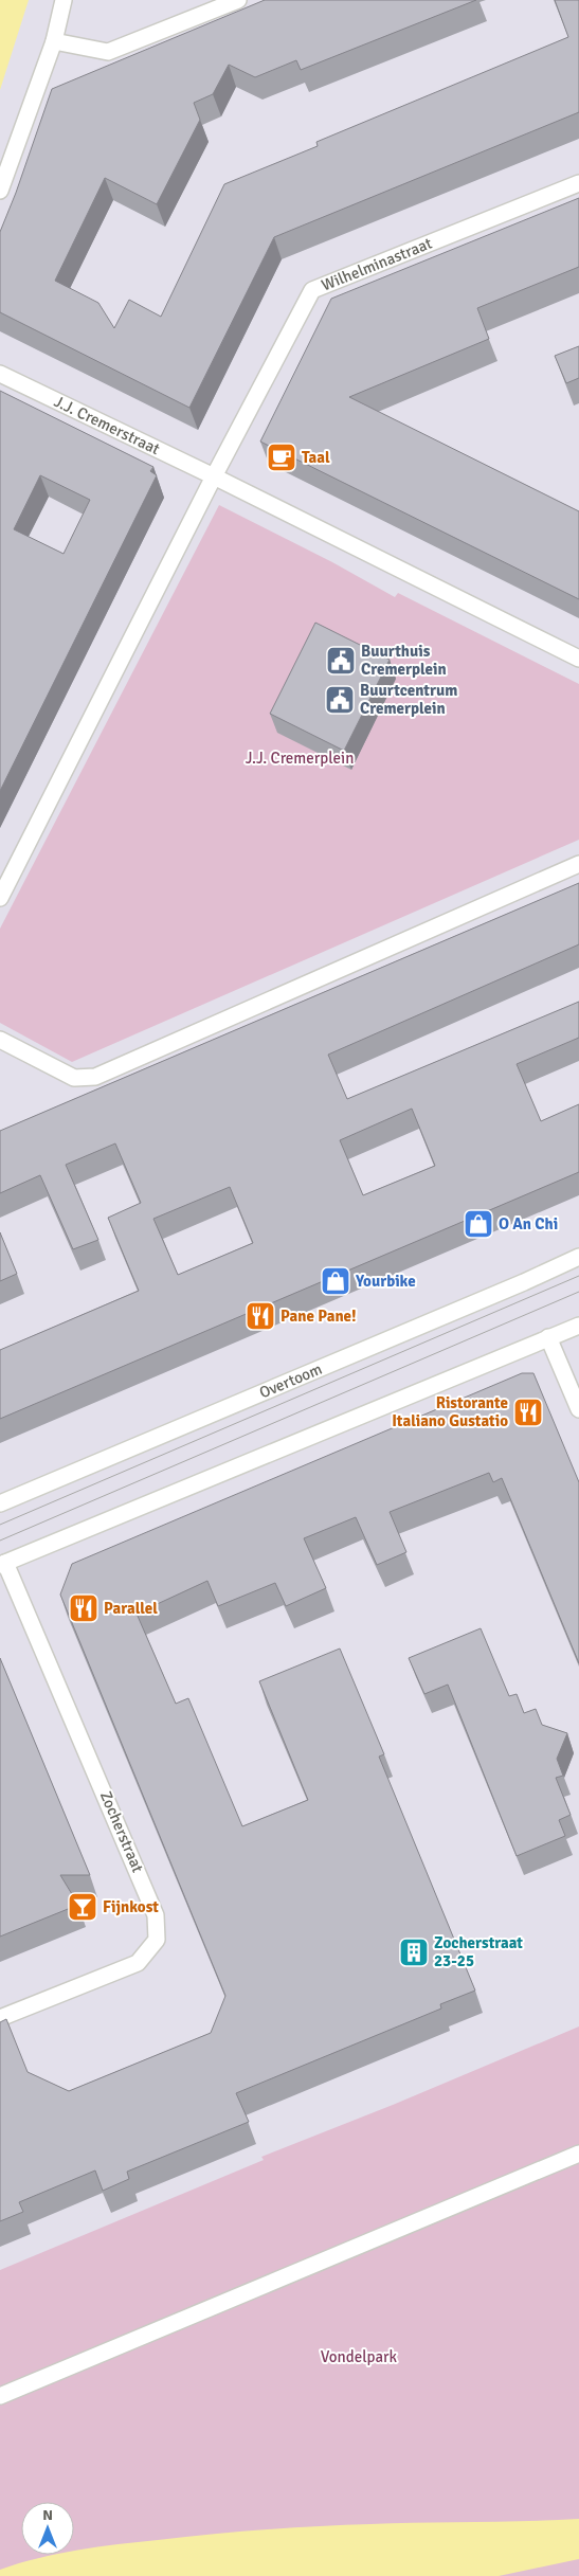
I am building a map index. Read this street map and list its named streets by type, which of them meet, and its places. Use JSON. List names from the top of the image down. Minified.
{"streets":{"street":["Wilhelminastraat","J.J. Cremerstraat","Overtoom","Zocherstraat"]},"crossings":[["Wilhelminastraat","J.J. Cremerstraat"]],"parks":["J.J. Cremerplein","Vondelpark"],"places":{"cafe":["Taal"],"public building":["Buurthuis Cremerplein","Buurtcentrum Cremerplein"],"shop":["O An Chi","Yourbike"],"restaurant":["Pane Pane!","Ristorante Italiano Gustatio","Parallel"],"bar":["Fijnkost"],"building":["Zocherstraat 23-25"]},"north":"top"}
